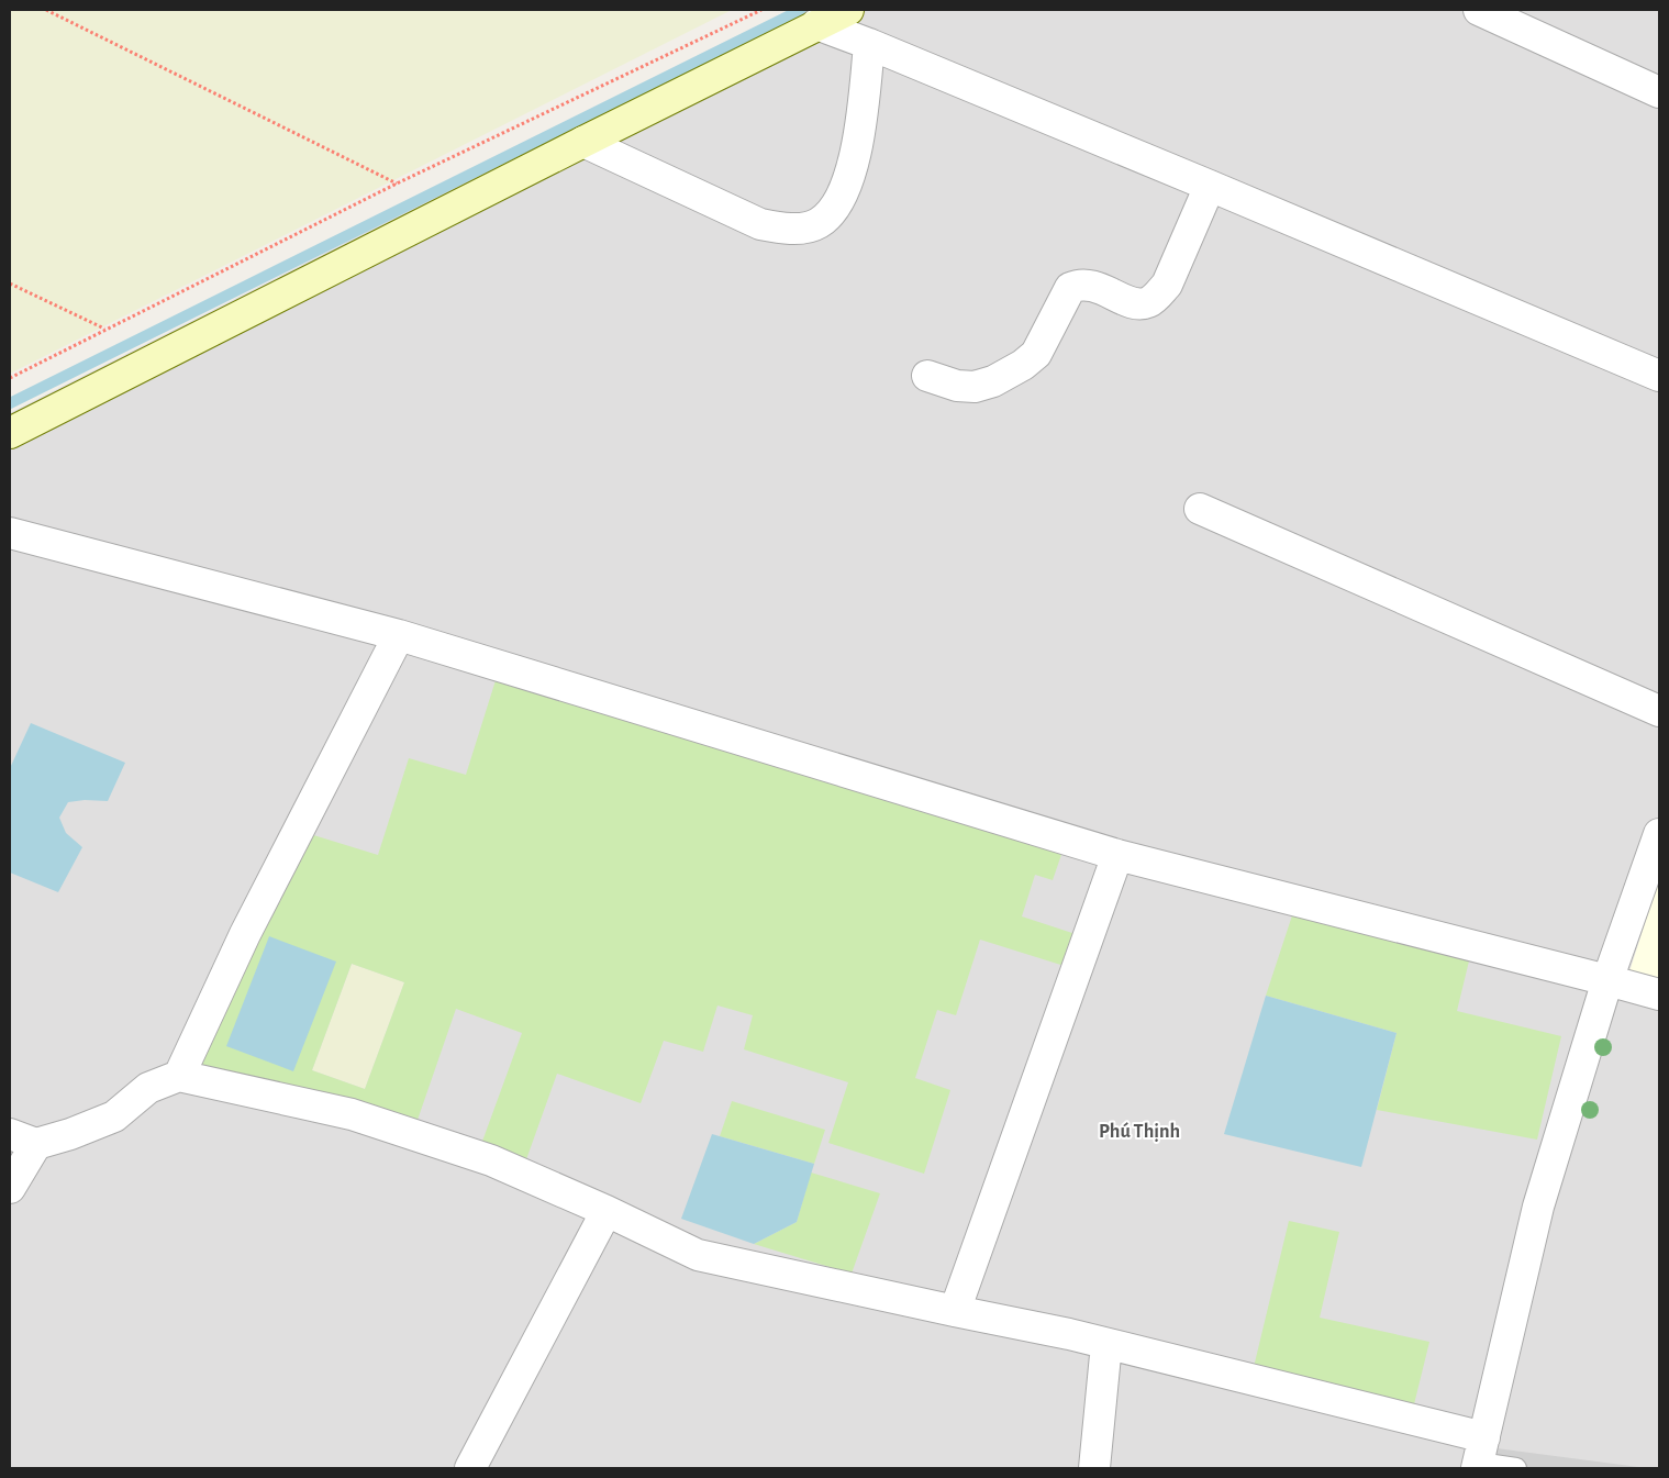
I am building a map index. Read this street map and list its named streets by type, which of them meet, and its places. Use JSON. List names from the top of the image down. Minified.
{"districts":["Phú Thịnh"]}
